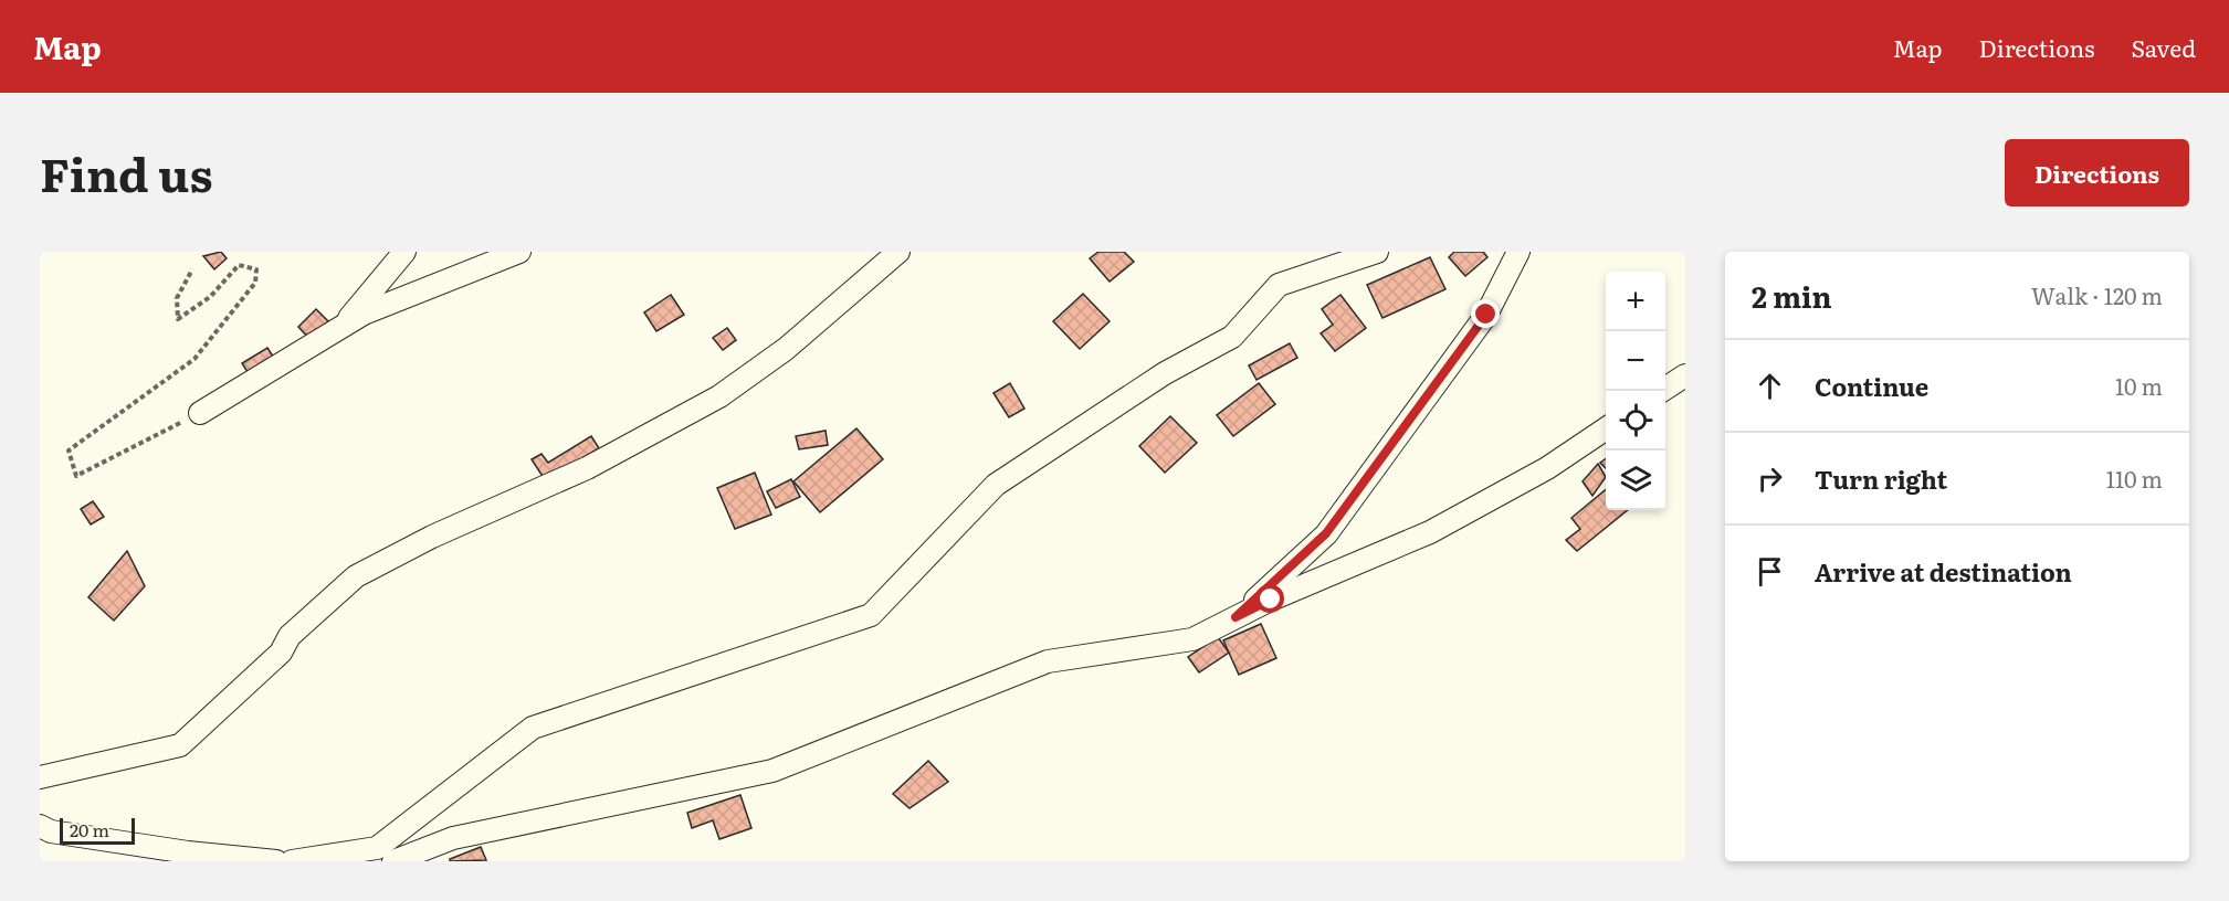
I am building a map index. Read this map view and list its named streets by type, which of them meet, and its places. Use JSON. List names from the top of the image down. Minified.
{"scale_bar":"20 m","page":{"header":"Map","nav":["Map","Directions","Saved"],"title":"Find us","buttons":"Directions","heading":["2 min","Walk · 120 m"],"map_buttons":["+","−"],"list":[["Continue","10 m"],["Turn right","110 m"],"Arrive at destination"],"scale":"20 m"}}
